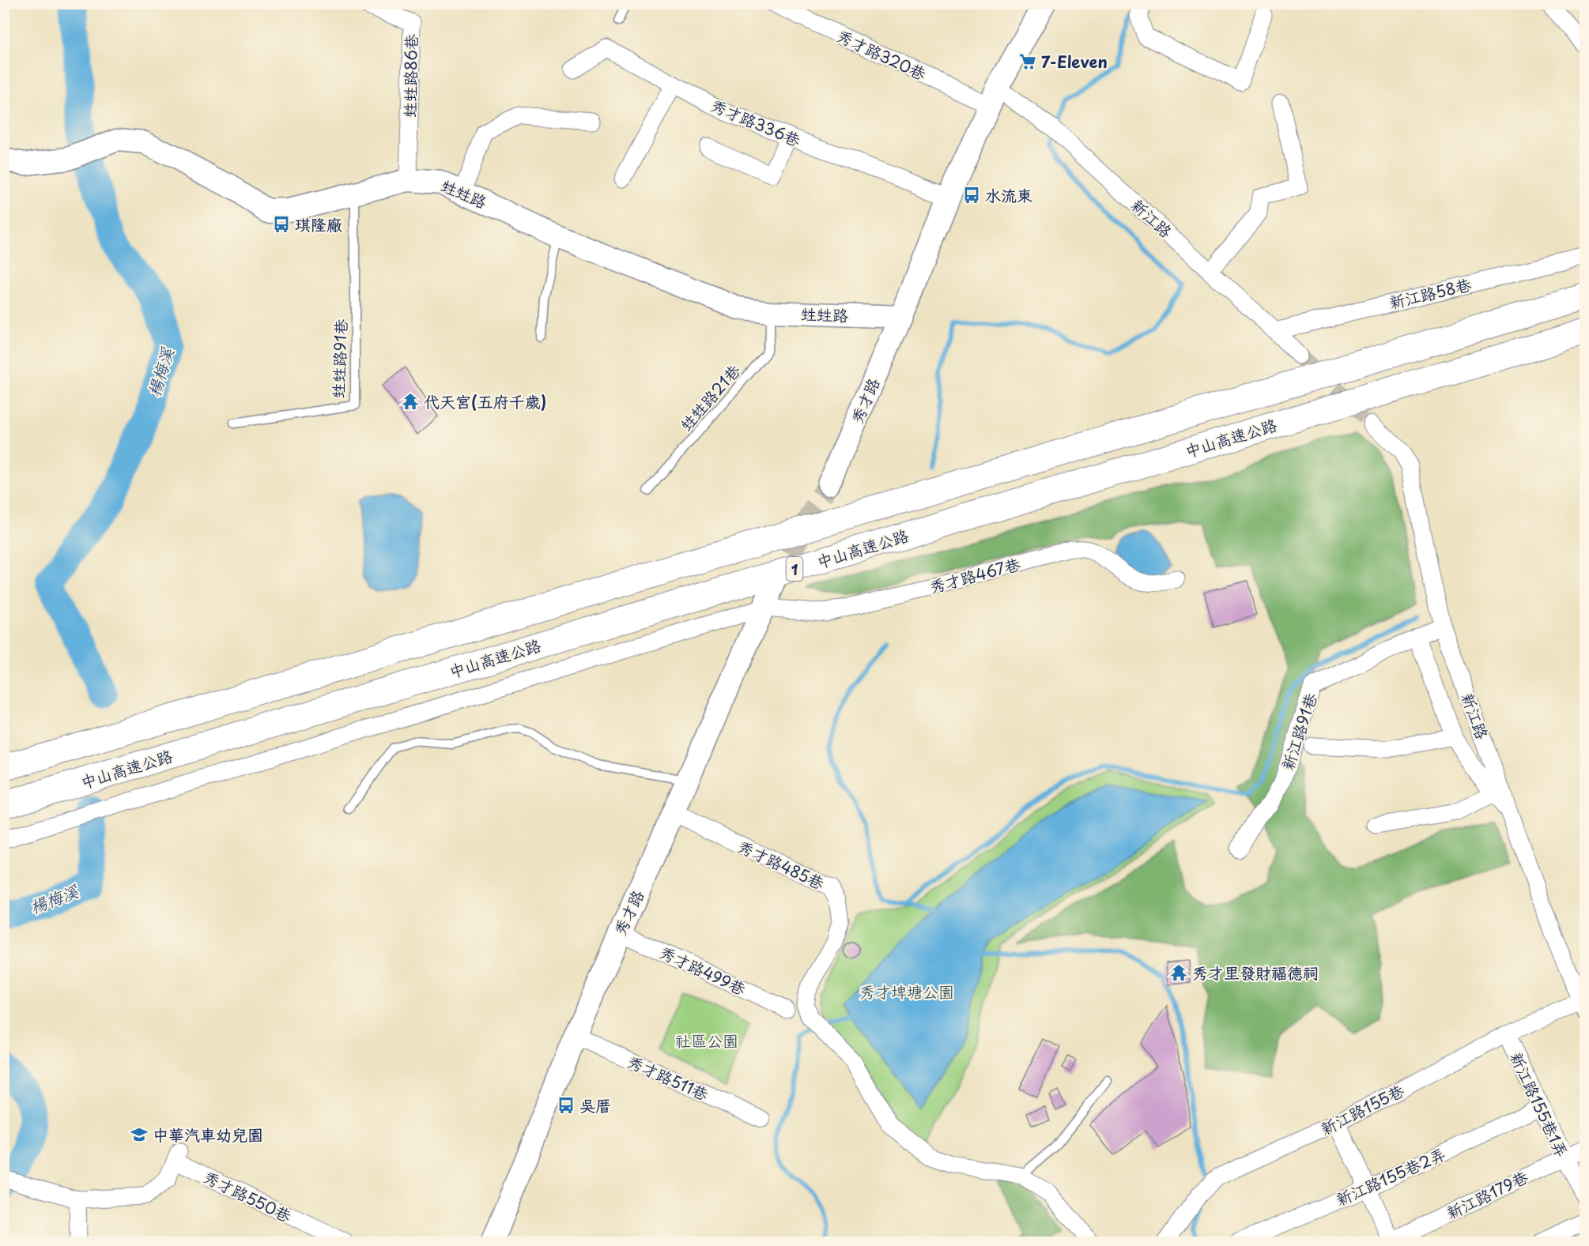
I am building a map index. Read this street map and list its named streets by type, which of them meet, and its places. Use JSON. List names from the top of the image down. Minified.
{"streets":{"highway":["中山高速公路","1"],"main road":["甡甡路","秀才路"],"street":["秀才路320巷","甡甡路86巷","秀才路336巷","新江路","新江路58巷","秀才路467巷","新江路91巷","秀才路485巷","秀才路499巷","秀才路511巷","新江路155巷1弄","新江路155巷","新江路155巷2弄","新江路179巷","秀才路550巷"],"lane":["甡甡路91巷","甡甡路21巷"]},"crossings":[["秀才路320巷","新江路"],["秀才路320巷","秀才路"],["甡甡路86巷","甡甡路"],["秀才路336巷","秀才路"],["甡甡路","甡甡路91巷"],["甡甡路","甡甡路21巷"],["甡甡路","秀才路"],["新江路","新江路58巷"],["新江路","秀才路"],["新江路","新江路91巷"],["新江路","新江路155巷"],["秀才路","秀才路467巷"],["秀才路","秀才路485巷"],["秀才路","秀才路499巷"],["秀才路","秀才路511巷"],["新江路155巷1弄","新江路155巷"],["新江路155巷1弄","新江路155巷2弄"],["新江路155巷1弄","新江路179巷"]],"water":["楊梅溪"],"parks":["秀才埤塘公園","社區公園"],"places":{"supermarket":["7-Eleven"],"bus stop":["水流東","琪隆廠","吳厝"],"temple":["代天宮(五府千歲)","秀才里發財福德祠"],"school or university":["中華汽車幼兒園"]}}
